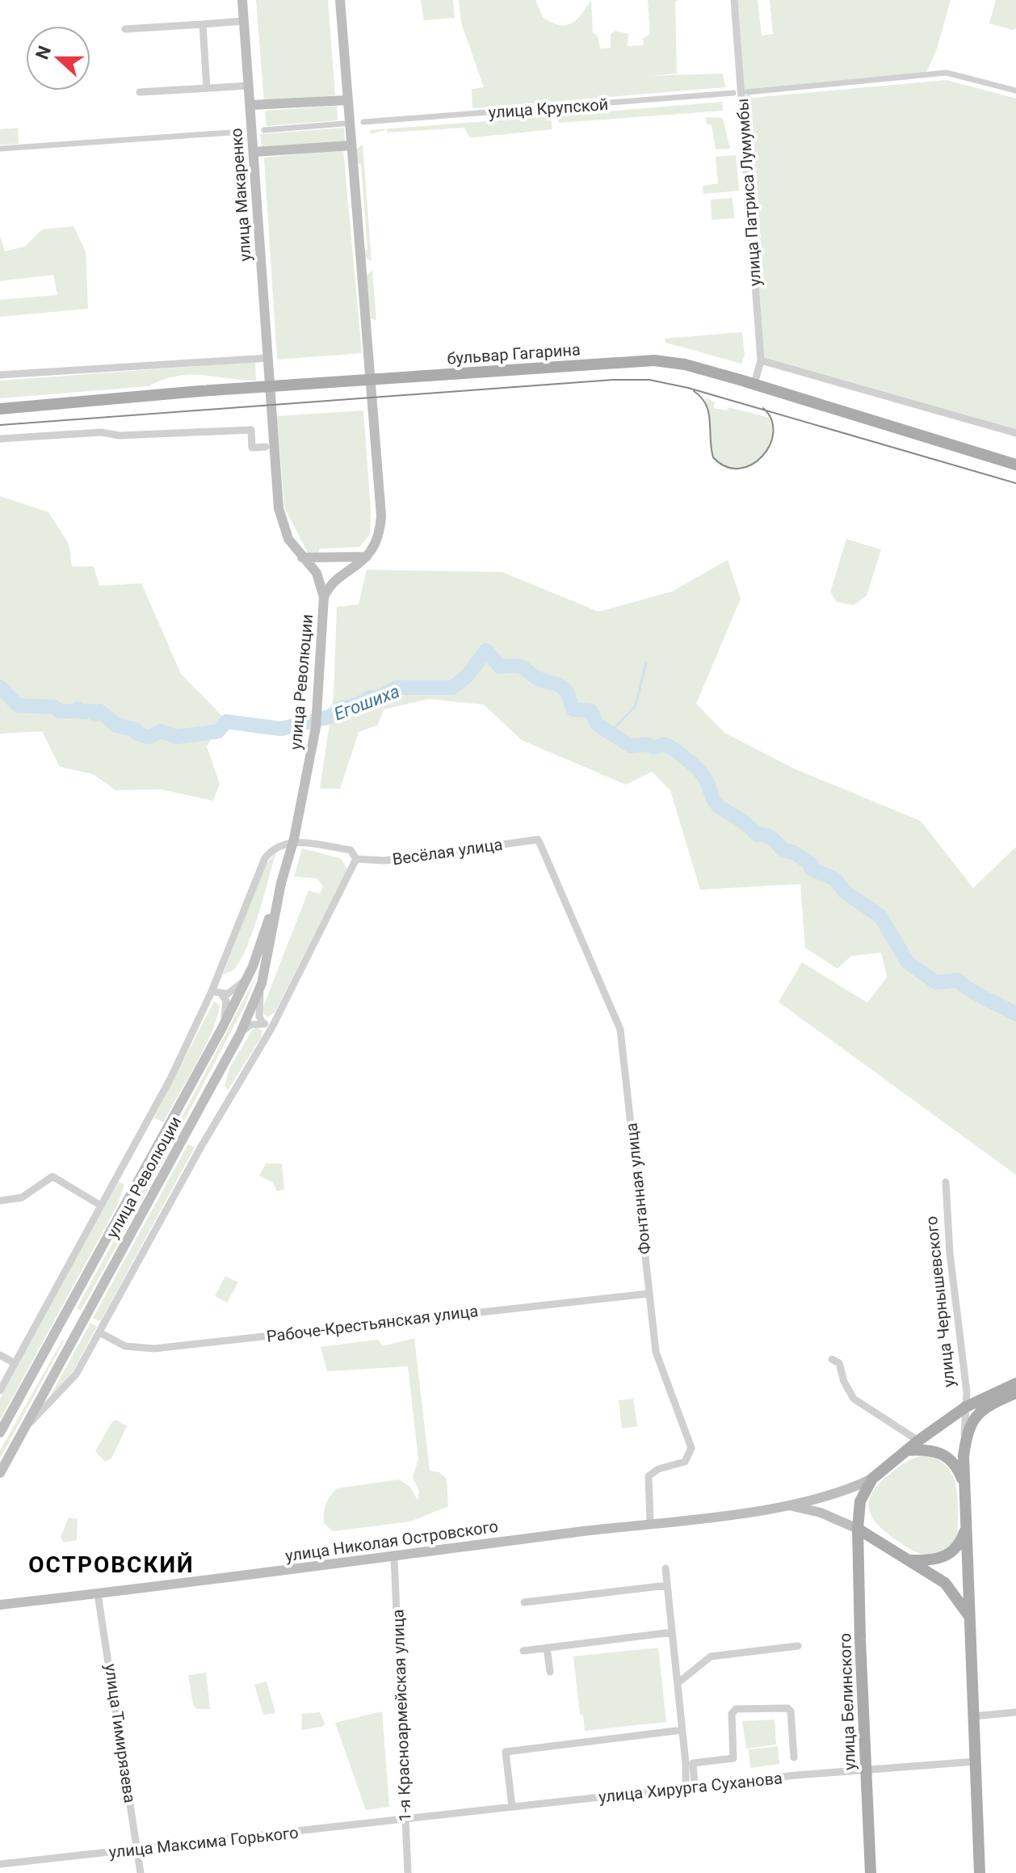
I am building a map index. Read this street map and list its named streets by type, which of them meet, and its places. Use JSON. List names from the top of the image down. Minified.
{"streets":{"main road":["улица Макаренко","бульвар Гагарина","улица Революции","улица Чернышевского","улица Николая Островского","улица Белинского"],"street":["улица Крупской","улица Патриса Лумумбы","Весёлая улица","Фонтанная улица","Рабоче-Крестьянская улица","1-я Красноармейская улица","улица Тимирязева","улица Хирурга Суханова","улица Максима Горького"]},"crossings":[["улица Патриса Лумумбы","бульвар Гагарина"],["улица Макаренко","бульвар Гагарина"],["улица Макаренко","улица Революции"],["бульвар Гагарина","улица Революции"],["Весёлая улица","Фонтанная улица"],["Фонтанная улица","Рабоче-Крестьянская улица"],["Фонтанная улица","улица Николая Островского"],["улица Чернышевского","улица Николая Островского"],["улица Чернышевского","улица Белинского"],["улица Чернышевского","улица Хирурга Суханова"],["улица Николая Островского","улица Белинского"],["улица Николая Островского","1-я Красноармейская улица"],["улица Николая Островского","улица Тимирязева"],["улица Белинского","улица Хирурга Суханова"],["1-я Красноармейская улица","улица Хирурга Суханова"],["1-я Красноармейская улица","улица Максима Горького"],["улица Тимирязева","улица Максима Горького"],["улица Хирурга Суханова","улица Максима Горького"]],"districts":["ОСТРОВСКИЙ"],"water":["Егошиха"],"north":"left"}
